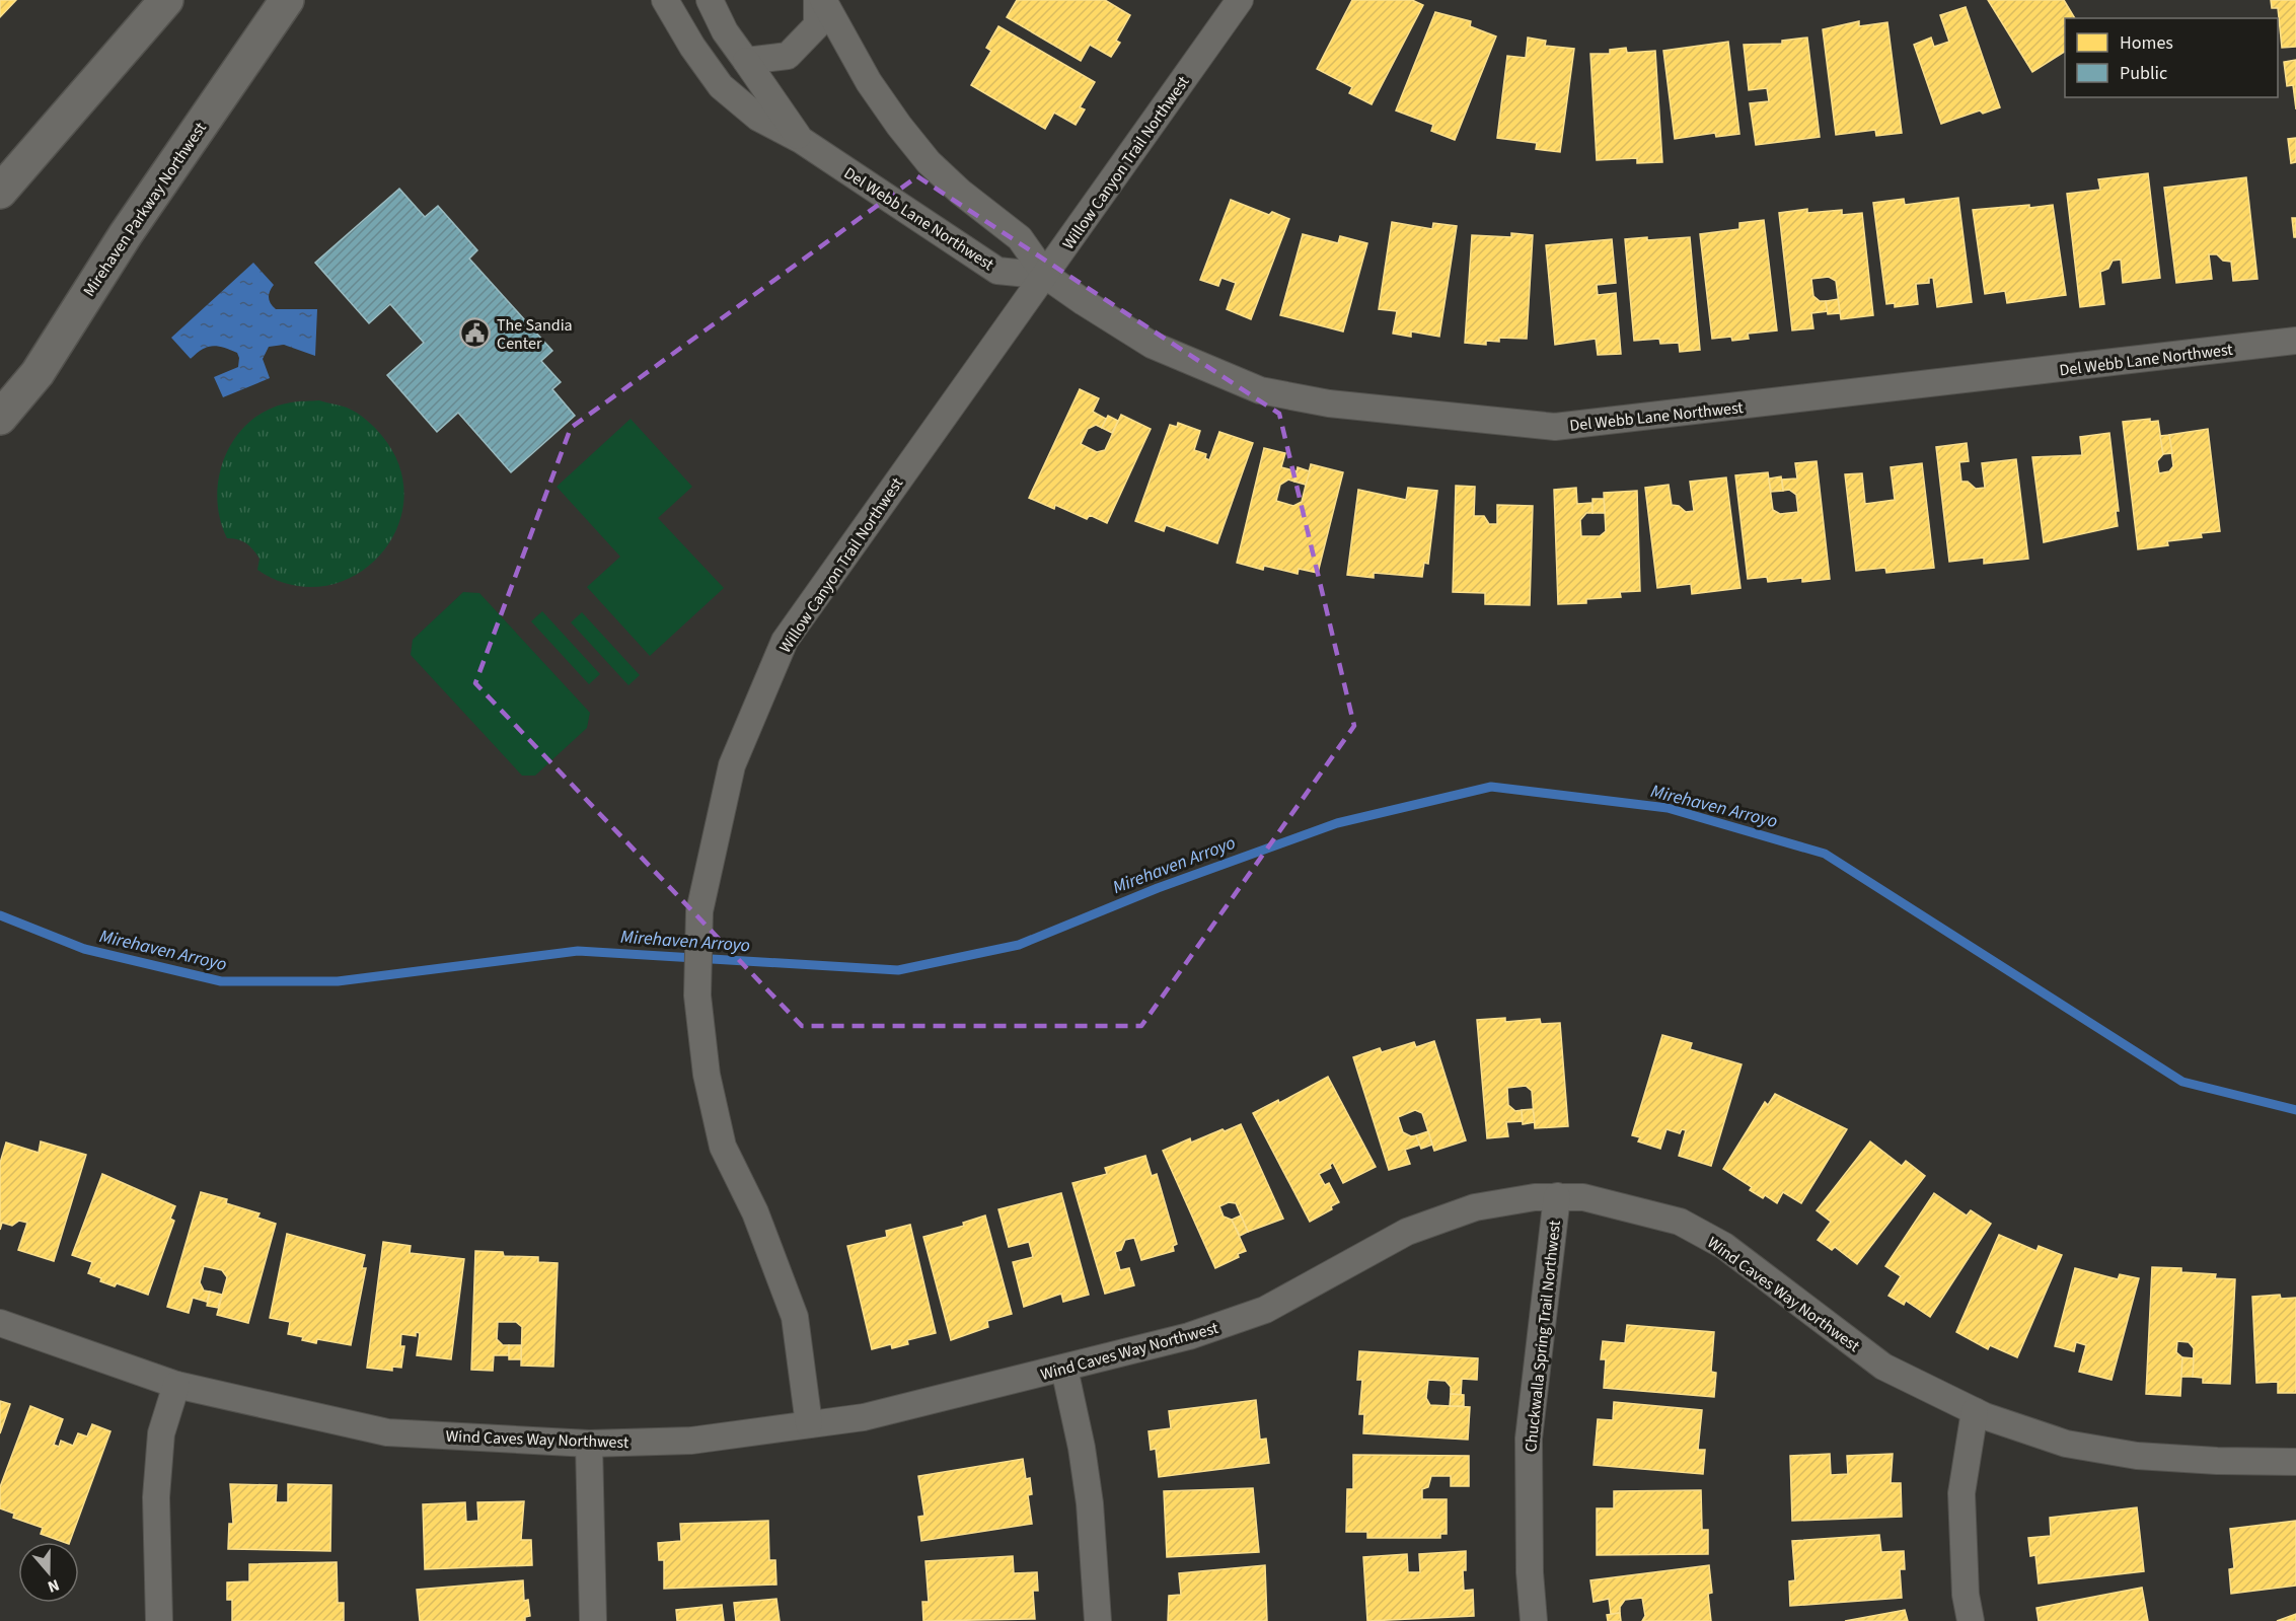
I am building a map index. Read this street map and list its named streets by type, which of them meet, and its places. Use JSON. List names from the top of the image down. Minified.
{"streets":{"street":["Willow Canyon Trail Northwest","Mirehaven Parkway Northwest","Del Webb Lane Northwest","Wind Caves Way Northwest","Chuckwalla Spring Trail Northwest"]},"crossings":[["Willow Canyon Trail Northwest","Del Webb Lane Northwest"],["Willow Canyon Trail Northwest","Wind Caves Way Northwest"],["Wind Caves Way Northwest","Chuckwalla Spring Trail Northwest"]],"water":["Mirehaven Arroyo"],"places":{"public building":["The Sandia Center"]},"legend":["Homes","Public"],"north":"bottom"}
